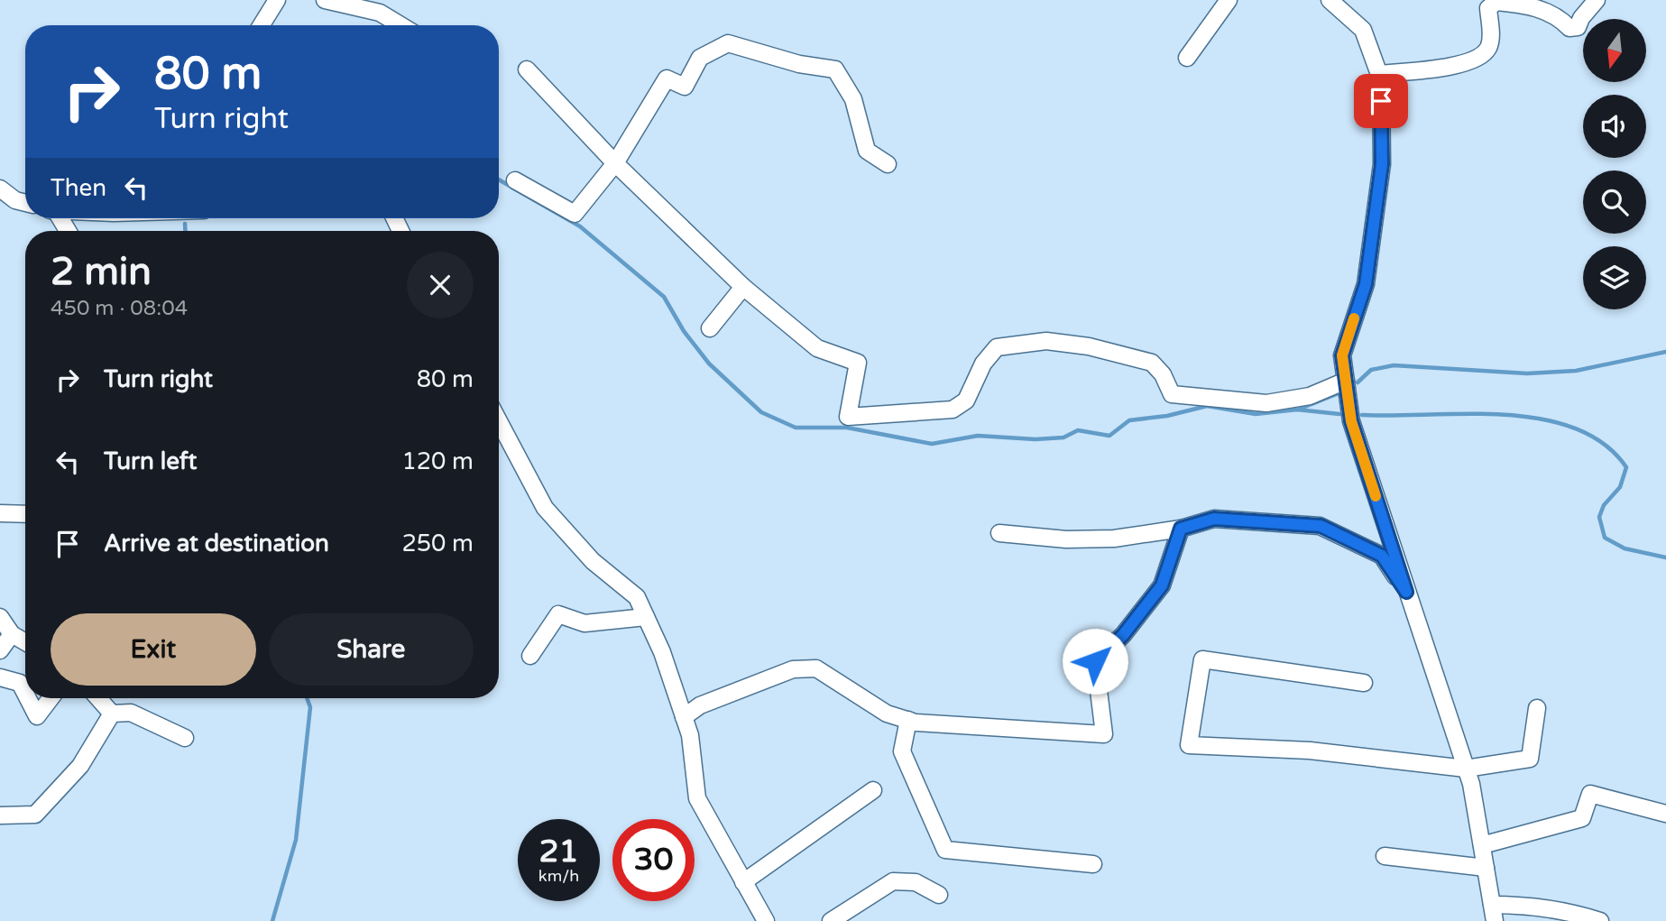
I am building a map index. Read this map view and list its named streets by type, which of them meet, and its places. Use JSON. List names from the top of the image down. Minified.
{"north":"bottom","page":{"turn":["80 m","Turn right"],"then":"Then","heading":["2 min","450 m · 08:04"],"list":[{"name":"Turn right","value":"80 m"},{"name":"Turn left","value":"120 m"},{"name":"Arrive at destination","value":"250 m"}],"buttons":["Exit","Share"],"speed":"21 km/h","limit":"30"}}
